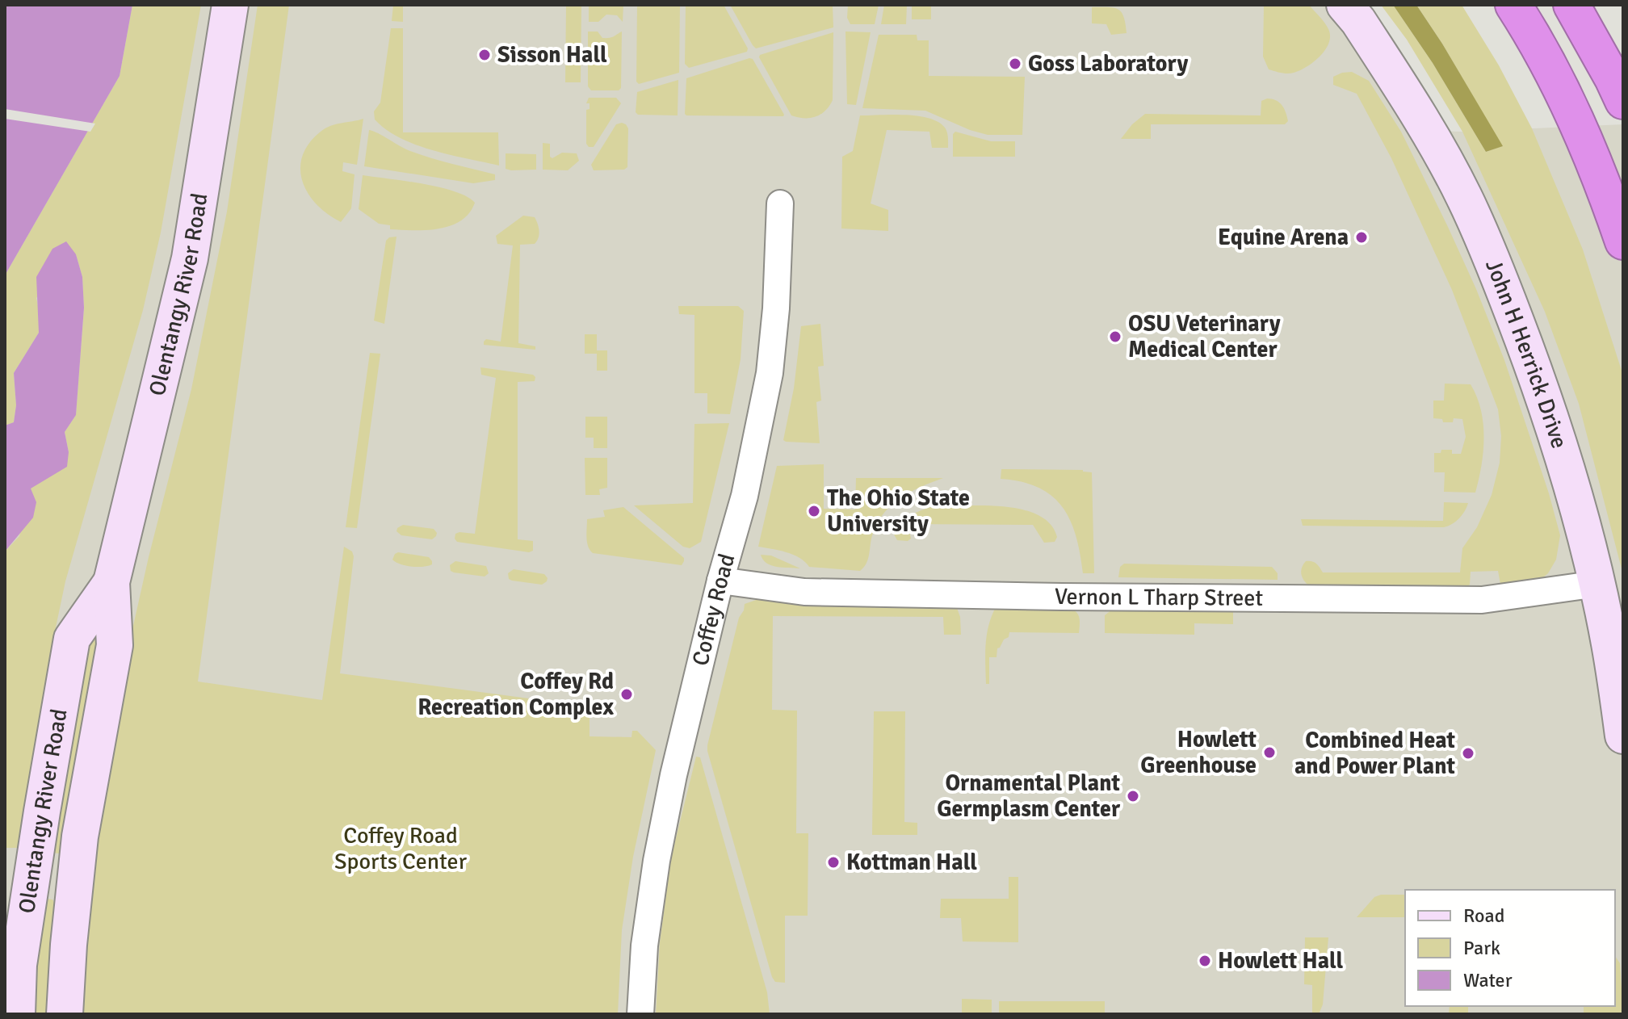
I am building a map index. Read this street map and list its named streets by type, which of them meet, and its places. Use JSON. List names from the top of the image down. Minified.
{"streets":{"main road":["Olentangy River Road","John H Herrick Drive"],"street":["Vernon L Tharp Street","Coffey Road"]},"crossings":[["John H Herrick Drive","Vernon L Tharp Street"],["Vernon L Tharp Street","Coffey Road"]],"parks":["Coffey Road Sports Center"],"places":["Sisson Hall","Goss Laboratory","Equine Arena","OSU Veterinary Medical Center","The Ohio State University","Coffey Rd Recreation Complex","Howlett Greenhouse","Combined Heat and Power Plant","Ornamental Plant Germplasm Center","Kottman Hall","Howlett Hall"],"legend":["Road","Park","Water"]}
